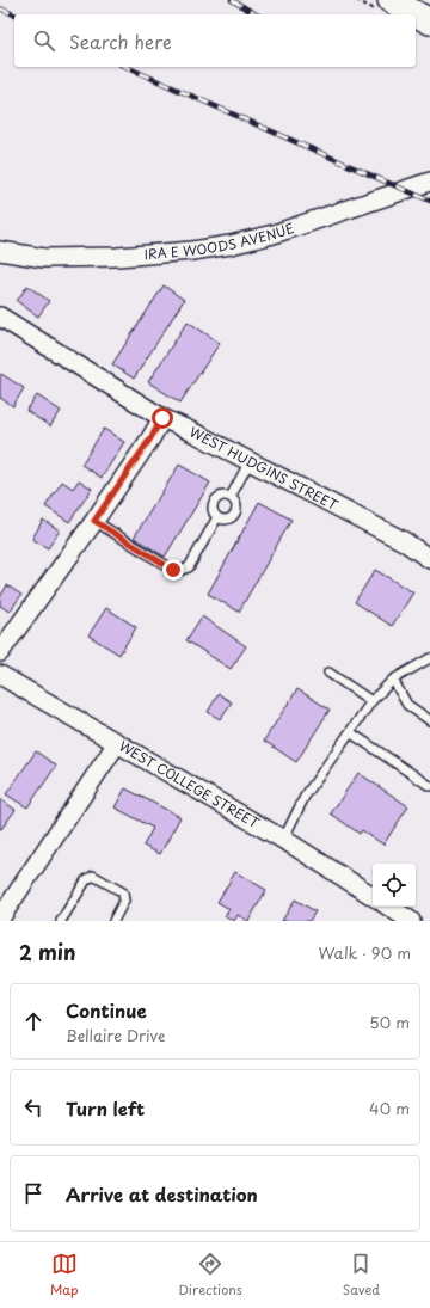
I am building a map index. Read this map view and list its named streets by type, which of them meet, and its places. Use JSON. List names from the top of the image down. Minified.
{"streets":{"street":["IRA E WOODS AVENUE","WEST HUDGINS STREET","WEST COLLEGE STREET"]},"page":{"search":"Search here","heading":["2 min","Walk · 90 m"],"list":[["Continue","Bellaire Drive","50 m"],["Turn left","40 m"],"Arrive at destination"],"nav":["Map","Directions","Saved"]}}
